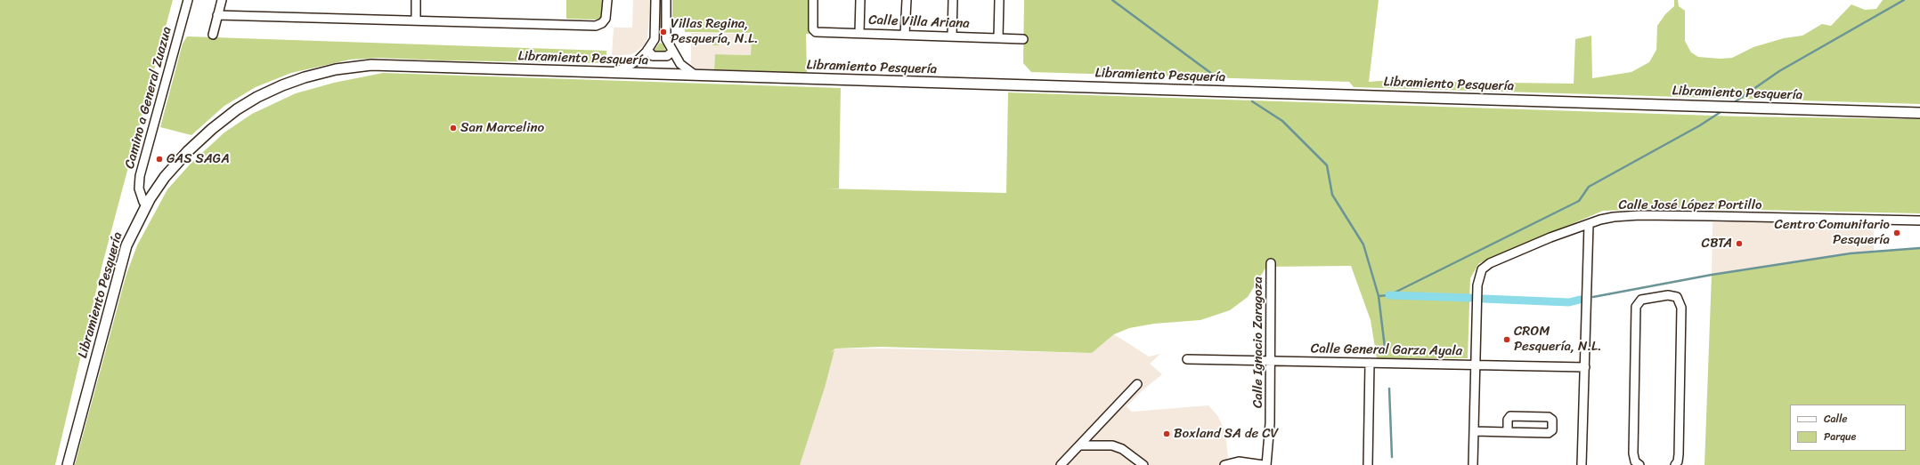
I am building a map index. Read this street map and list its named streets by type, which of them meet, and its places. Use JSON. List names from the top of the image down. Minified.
{"streets":{"main road":["Libramiento Pesquería"],"street":["Calle Villa Ariana","Camino a General Zuazua","Calle José López Portillo","Calle Ignacio Zaragoza","Calle General Garza Ayala"]},"crossings":[["Calle José López Portillo","Calle General Garza Ayala"],["Calle Ignacio Zaragoza","Calle General Garza Ayala"]],"places":["Villas Regina, Pesquería, N.L.","San Marcelino","GAS SAGA","Centro Comunitario Pesquería","CBTA","CROM Pesquería, N.L.","Boxland SA de CV"],"legend":["Calle","Parque"]}
